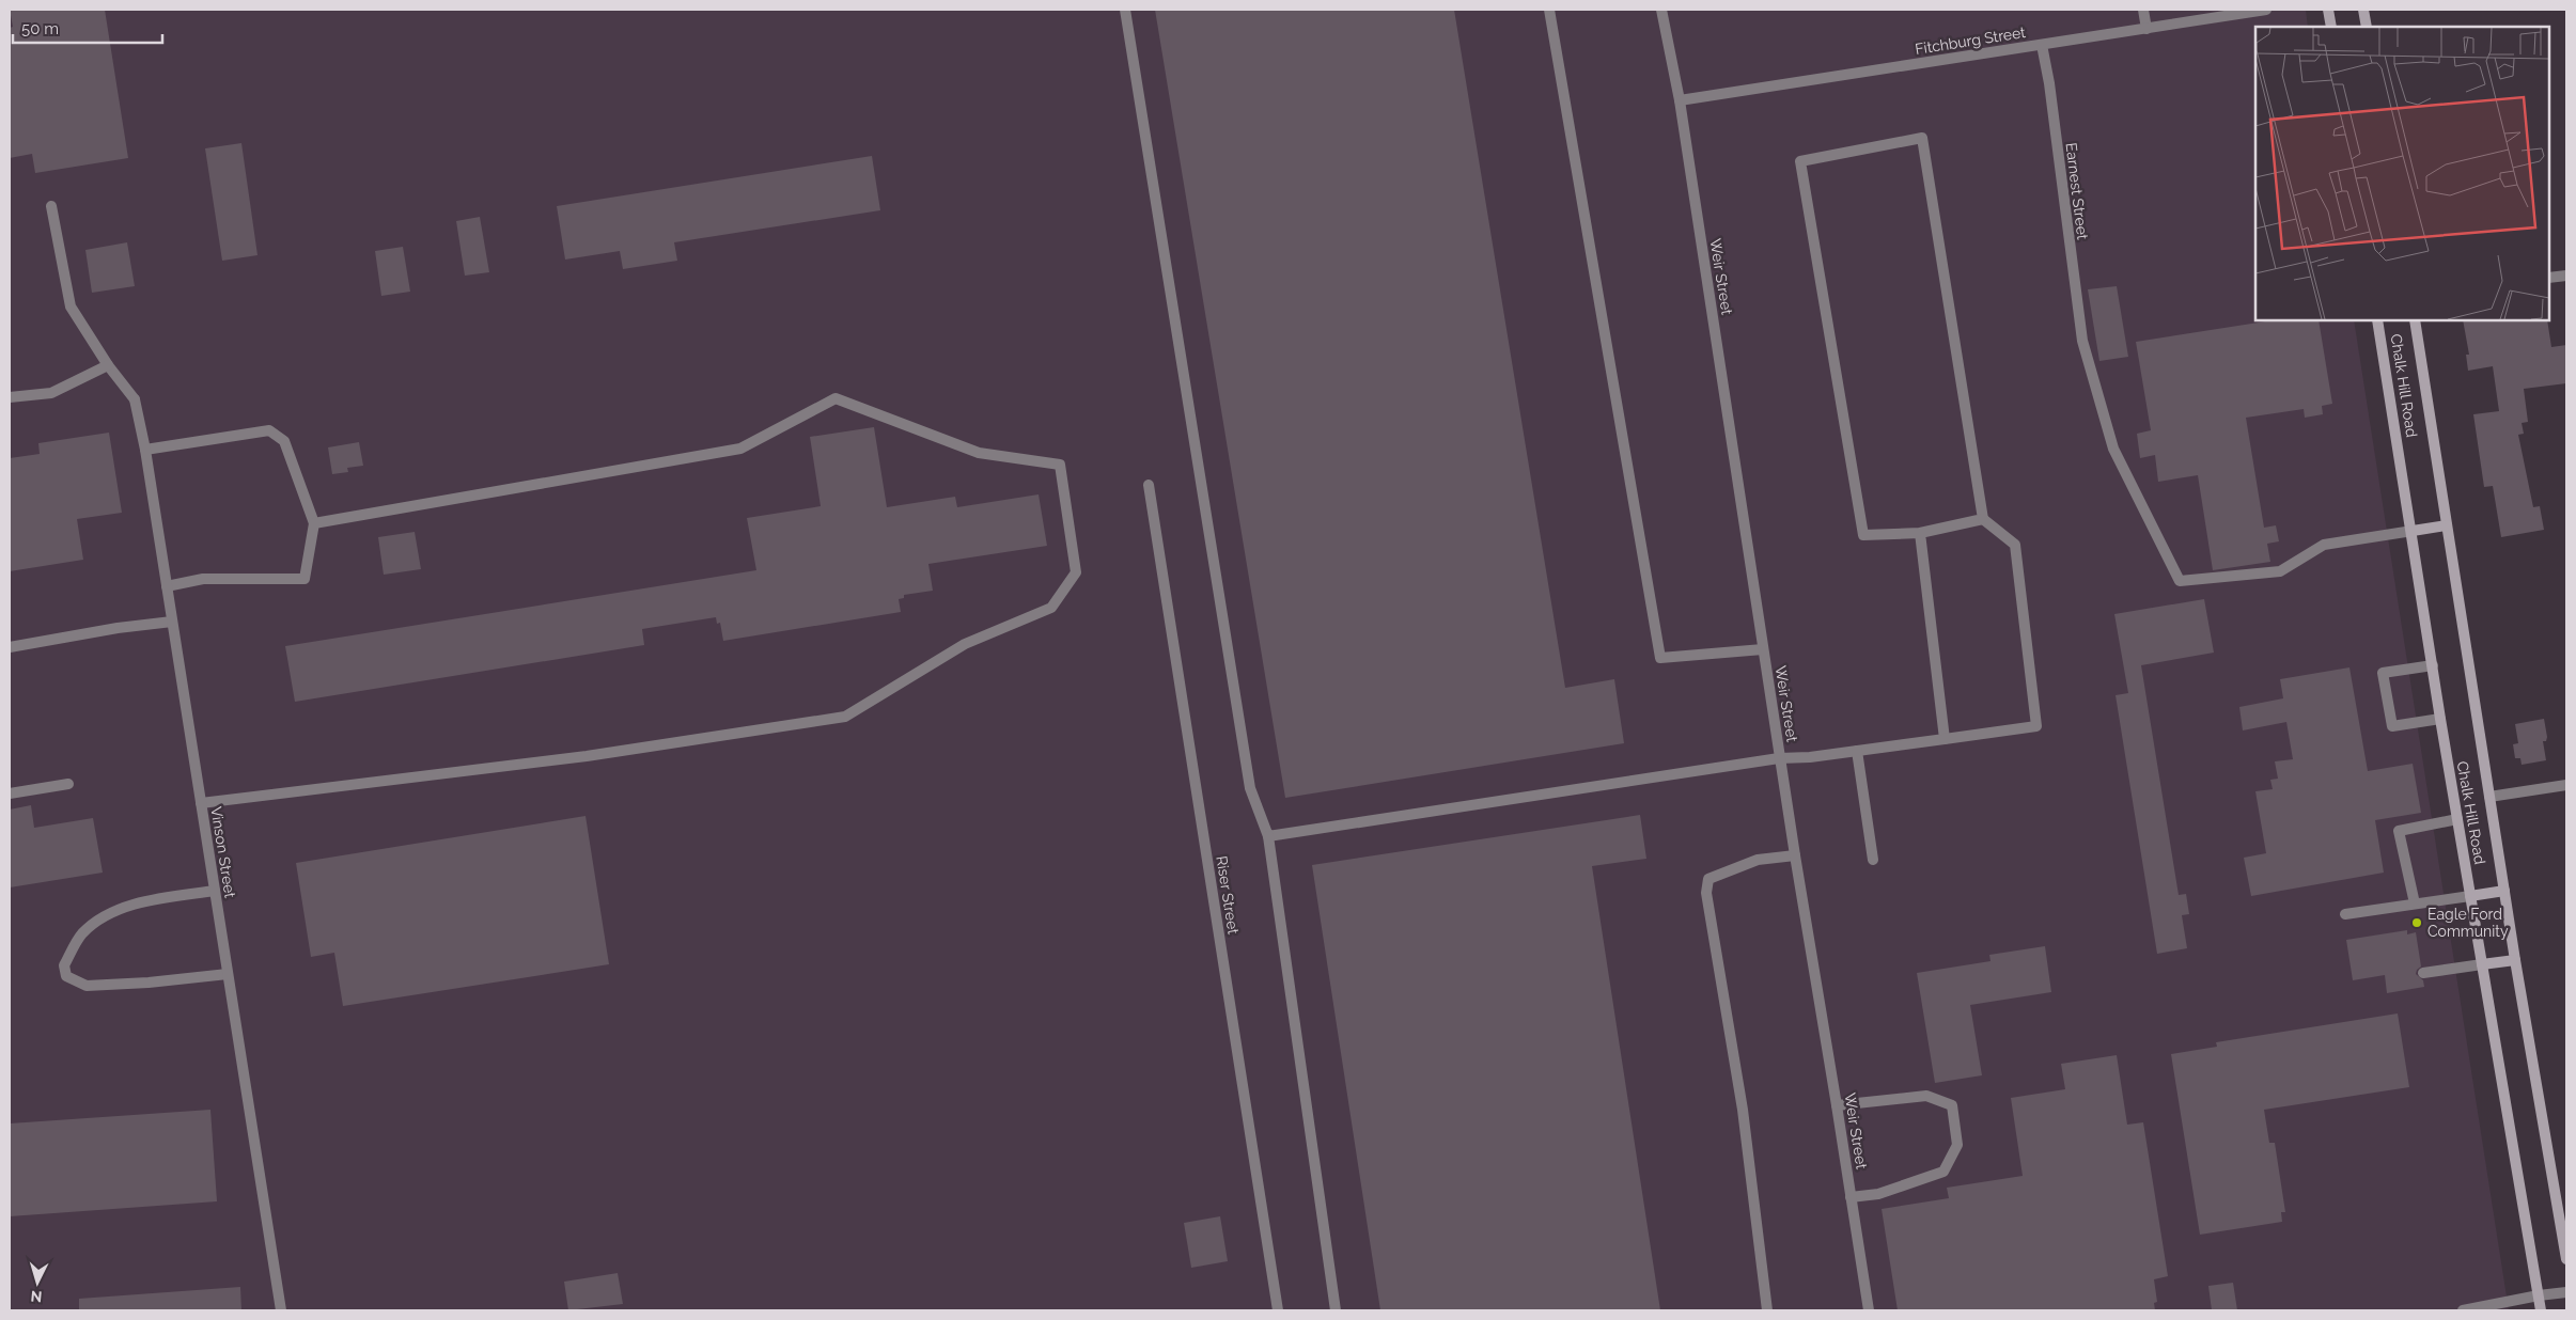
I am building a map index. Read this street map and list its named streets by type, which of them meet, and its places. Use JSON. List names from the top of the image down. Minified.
{"streets":{"street":["Fitchburg Street","Earnest Street","Weir Street","Chalk Hill Road","Vinson Street","Riser Street"]},"crossings":[["Fitchburg Street","Earnest Street"],["Fitchburg Street","Weir Street"],["Earnest Street","Chalk Hill Road"]],"places":["Eagle Ford Community"],"scale_bar":"50 m","north":"bottom"}
